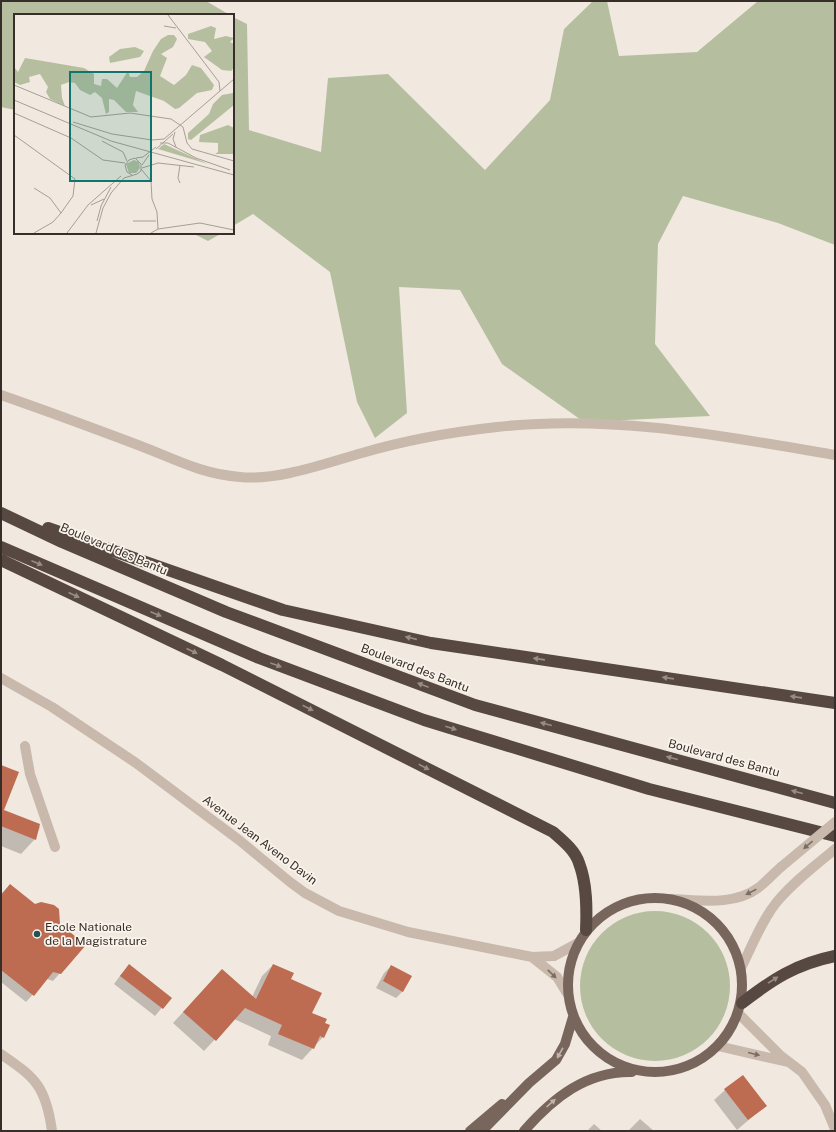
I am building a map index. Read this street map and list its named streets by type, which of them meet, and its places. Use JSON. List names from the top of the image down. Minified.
{"streets":{"highway":["Boulevard des Bantu"],"street":["Avenue Jean Aveno Davin"]},"places":["Ecole Nationale de la Magistrature"]}
